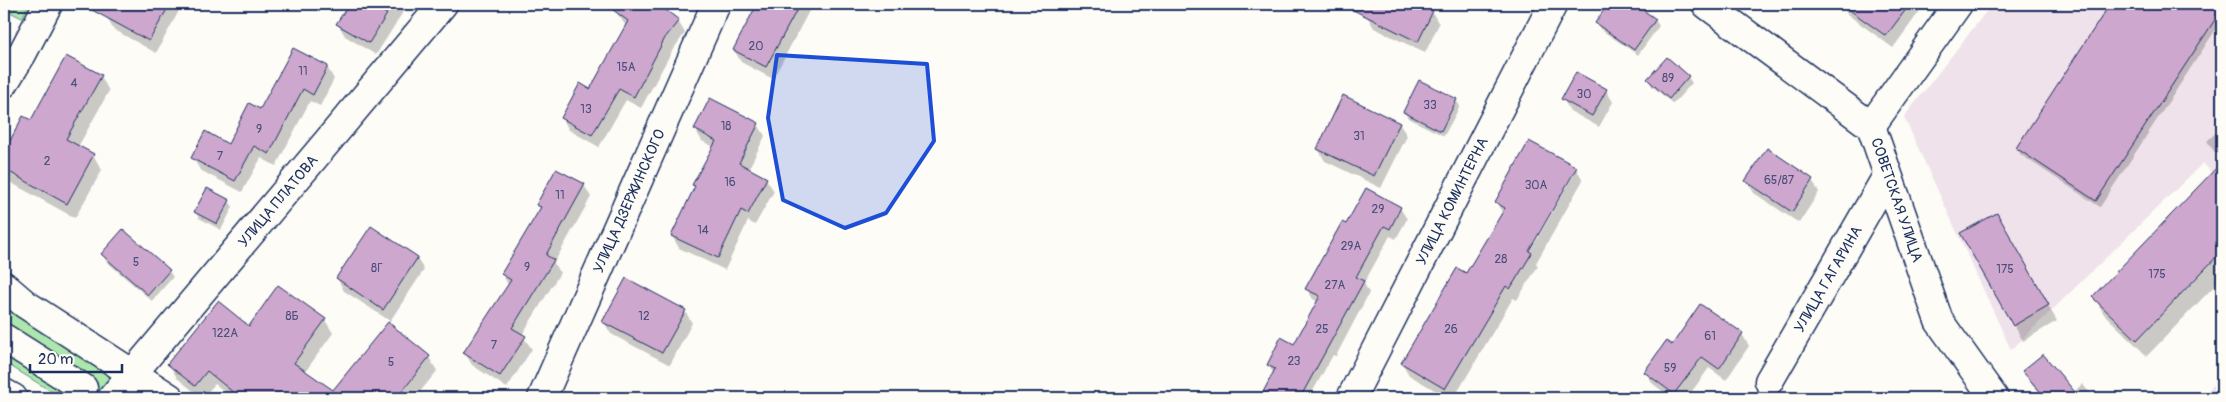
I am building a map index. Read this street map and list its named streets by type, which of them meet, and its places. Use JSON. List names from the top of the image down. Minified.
{"streets":{"street":["СОВЕТСКАЯ УЛИЦА","УЛИЦА ПЛАТОВА","УЛИЦА ДЗЕРЖИНСКОГО","УЛИЦА КОМИНТЕРНА","УЛИЦА ГАГАРИНА"]},"crossings":[["СОВЕТСКАЯ УЛИЦА","УЛИЦА ГАГАРИНА"]],"house_numbers":["20","15А","11","89","4","30","33","13","18","9","31","7","2","65/87","16","30А","11","29","14","29А","28","5","9","8Г","175","175","27А","8Б","12","25","26","122А","61","7","23","5","59"],"scale_bar":"20 m"}
